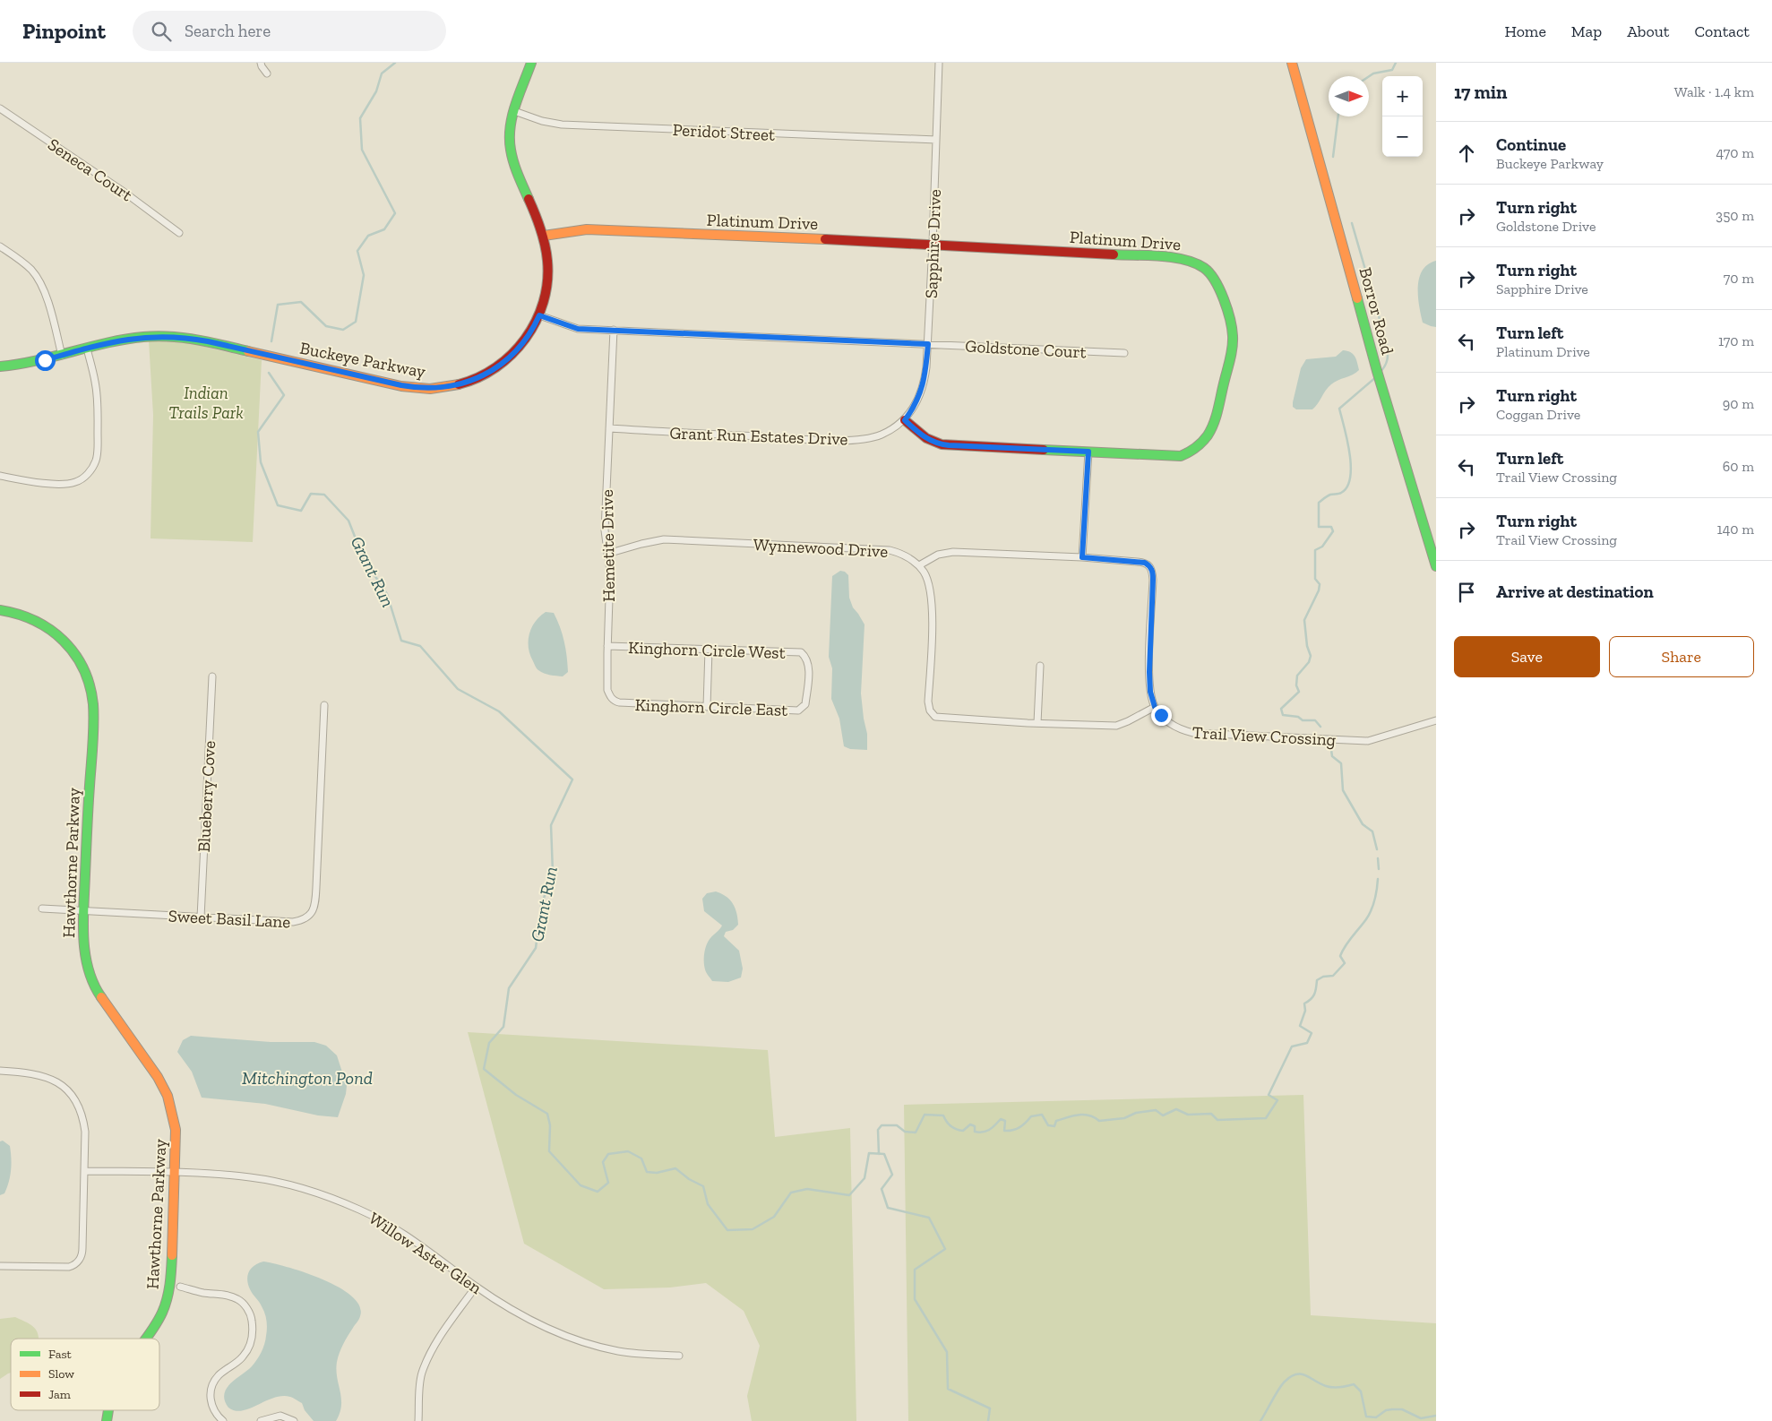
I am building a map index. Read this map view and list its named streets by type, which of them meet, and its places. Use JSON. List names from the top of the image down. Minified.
{"streets":{"street":["Peridot Street","Seneca Court","Platinum Drive","Sapphire Drive","Borror Road","Goldstone Court","Buckeye Parkway","Grant Run Estates Drive","Hemetite Drive","Wynnewood Drive","Kinghorn Circle West","Kinghorn Circle East","Trail View Crossing","Blueberry Cove","Hawthorne Parkway","Sweet Basil Lane","Willow Aster Glen"]},"crossings":[["Peridot Street","Sapphire Drive"],["Peridot Street","Buckeye Parkway"],["Platinum Drive","Sapphire Drive"],["Platinum Drive","Buckeye Parkway"],["Platinum Drive","Grant Run Estates Drive"],["Sapphire Drive","Goldstone Court"],["Sapphire Drive","Grant Run Estates Drive"],["Goldstone Court","Buckeye Parkway"],["Goldstone Court","Hemetite Drive"],["Grant Run Estates Drive","Hemetite Drive"],["Hemetite Drive","Wynnewood Drive"],["Hemetite Drive","Kinghorn Circle West"],["Hemetite Drive","Kinghorn Circle East"],["Kinghorn Circle West","Kinghorn Circle East"],["Blueberry Cove","Sweet Basil Lane"],["Hawthorne Parkway","Sweet Basil Lane"],["Hawthorne Parkway","Willow Aster Glen"]],"water":["Grant Run","Mitchington Pond"],"parks":["Indian Trails Park"],"legend":["Fast","Slow","Jam"],"north":"right","page":{"header":"Pinpoint","search":"Search here","nav":["Home","Map","About","Contact"],"heading":["17 min","Walk · 1.4 km"],"map_buttons":["+","−"],"list":[["Continue","Buckeye Parkway","470 m"],["Turn right","Goldstone Drive","350 m"],["Turn right","Sapphire Drive","70 m"],["Turn left","Platinum Drive","170 m"],["Turn right","Coggan Drive","90 m"],["Turn left","Trail View Crossing","60 m"],["Turn right","Trail View Crossing","140 m"],"Arrive at destination"],"buttons":["Save","Share"]}}
